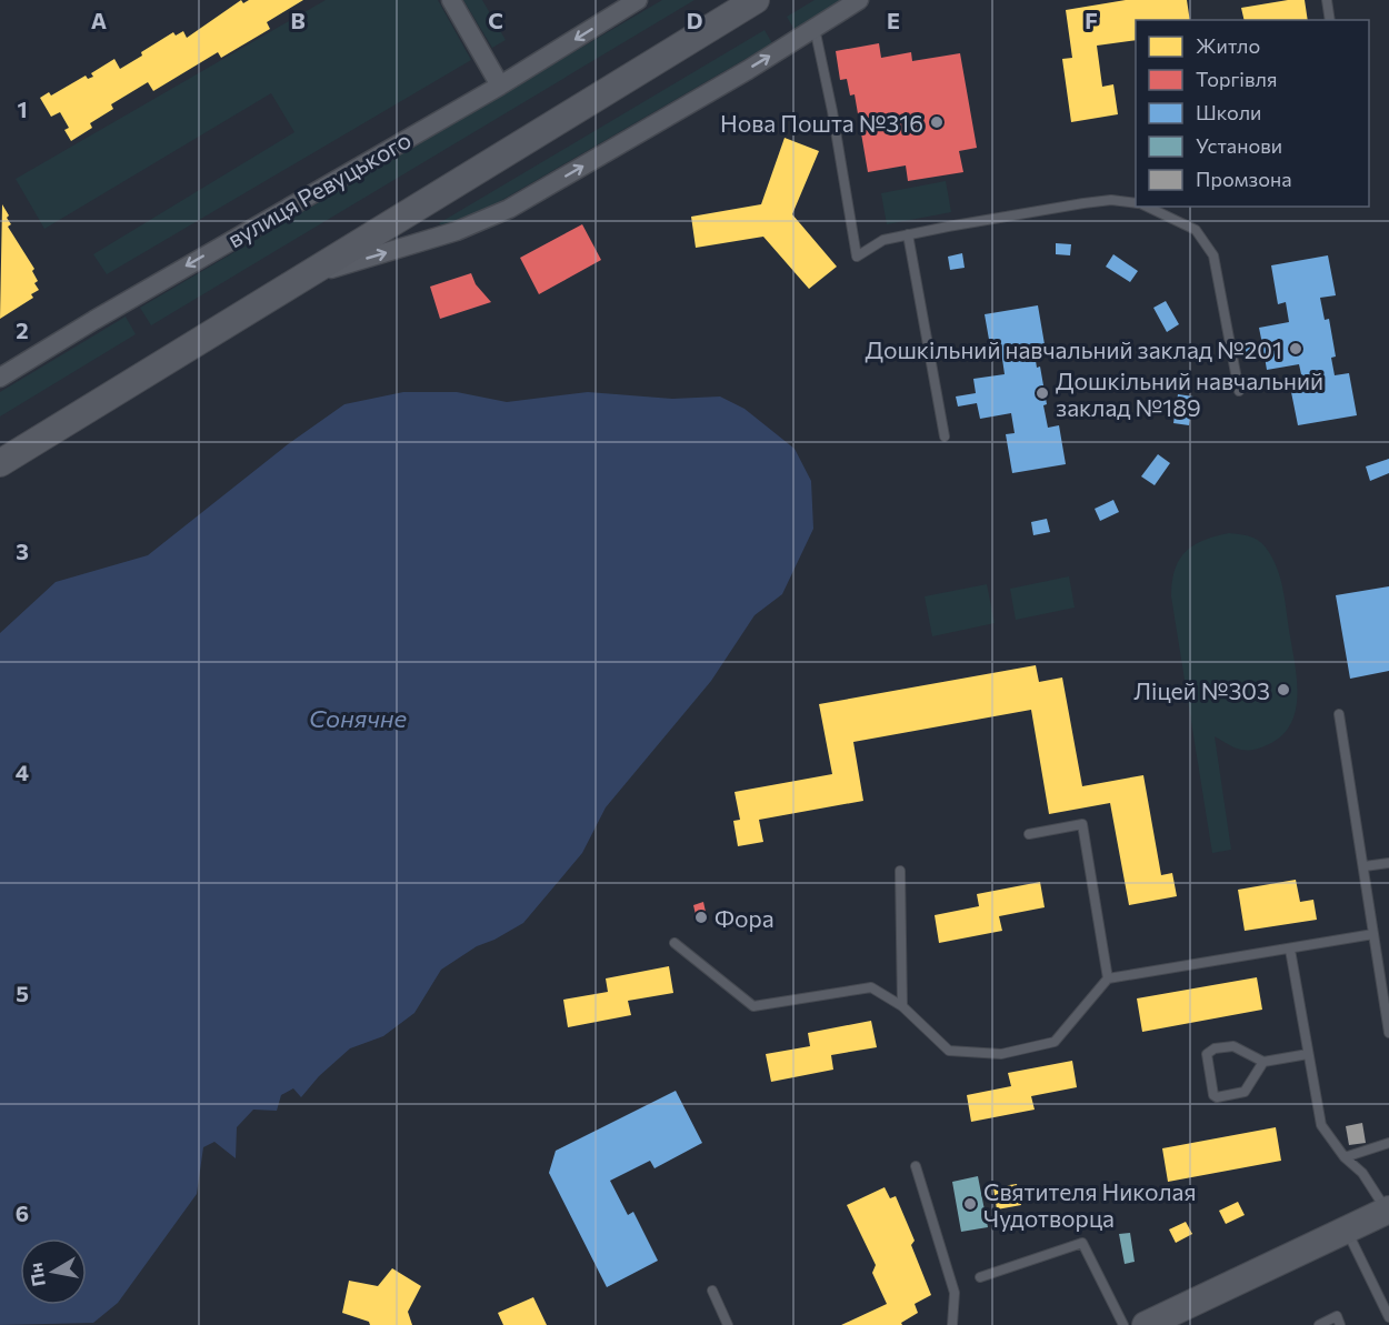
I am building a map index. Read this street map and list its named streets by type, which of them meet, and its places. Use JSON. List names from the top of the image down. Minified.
{"streets":{"street":["вулиця Ревуцького"]},"water":["Сонячне"],"places":["Нова Пошта №316","Дошкільний навчальний заклад №201","Дошкільний навчальний заклад №189","Ліцей №303","Фора","Святителя Николая Чудотворца"],"legend":["Житло","Торгівля","Школи","Установи","Промзона"],"north":"left","grid":{"columns":["A","B","C","D","E","F"],"rows":["1","2","3","4","5","6"]}}
